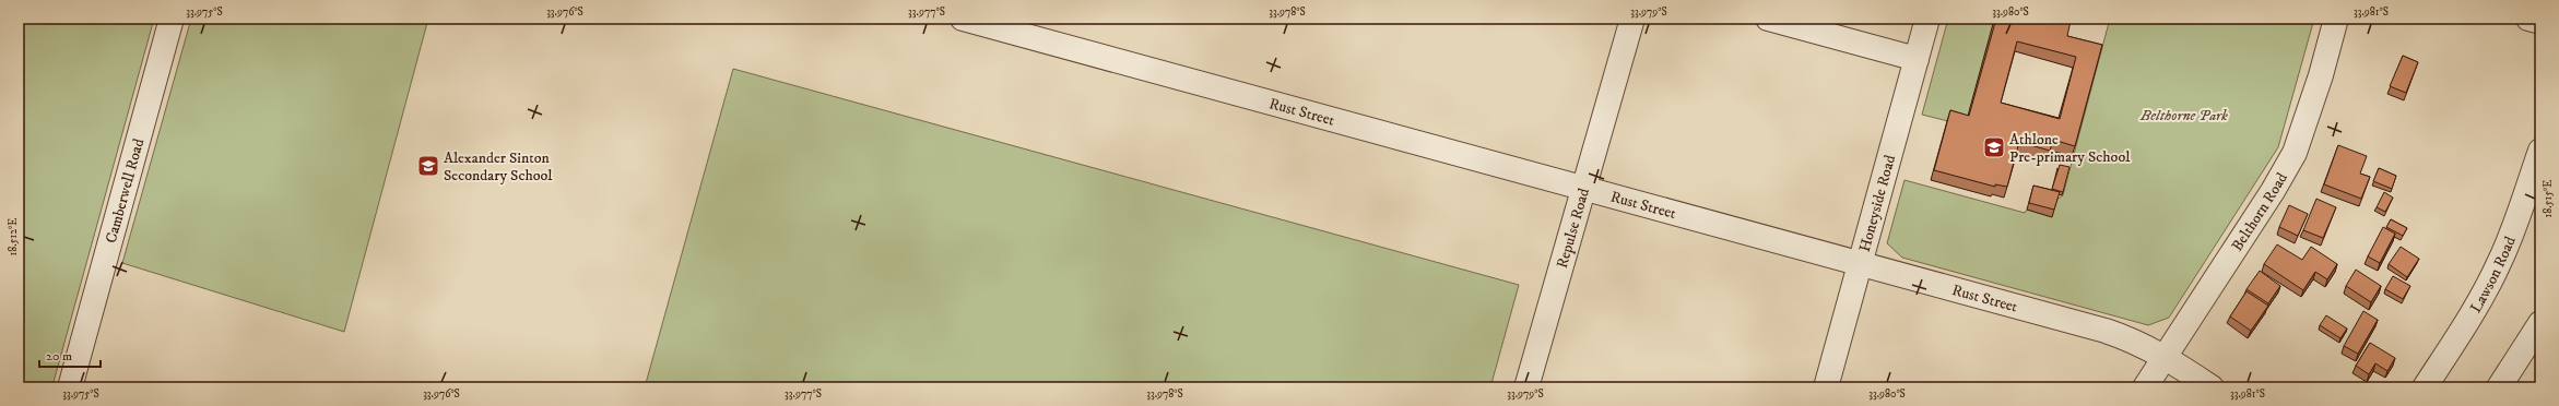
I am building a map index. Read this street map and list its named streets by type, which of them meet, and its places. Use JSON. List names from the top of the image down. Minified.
{"streets":{"street":["Rust Street","Camberwell Road","Honeyside Road","Belthorn Road","Repulse Road","Lawson Road"]},"crossings":[["Rust Street","Honeyside Road"],["Rust Street","Belthorn Road"],["Rust Street","Repulse Road"]],"parks":["Belthorne Park"],"places":{"school or university":["Athlone Pre-primary School","Alexander Sinton Secondary School"]},"scale_bar":"20 m","coordinates":["33.975°S","33.976°S","33.977°S","33.978°S","33.979°S","33.980°S","33.981°S","18.515°E","18.512°E"]}
